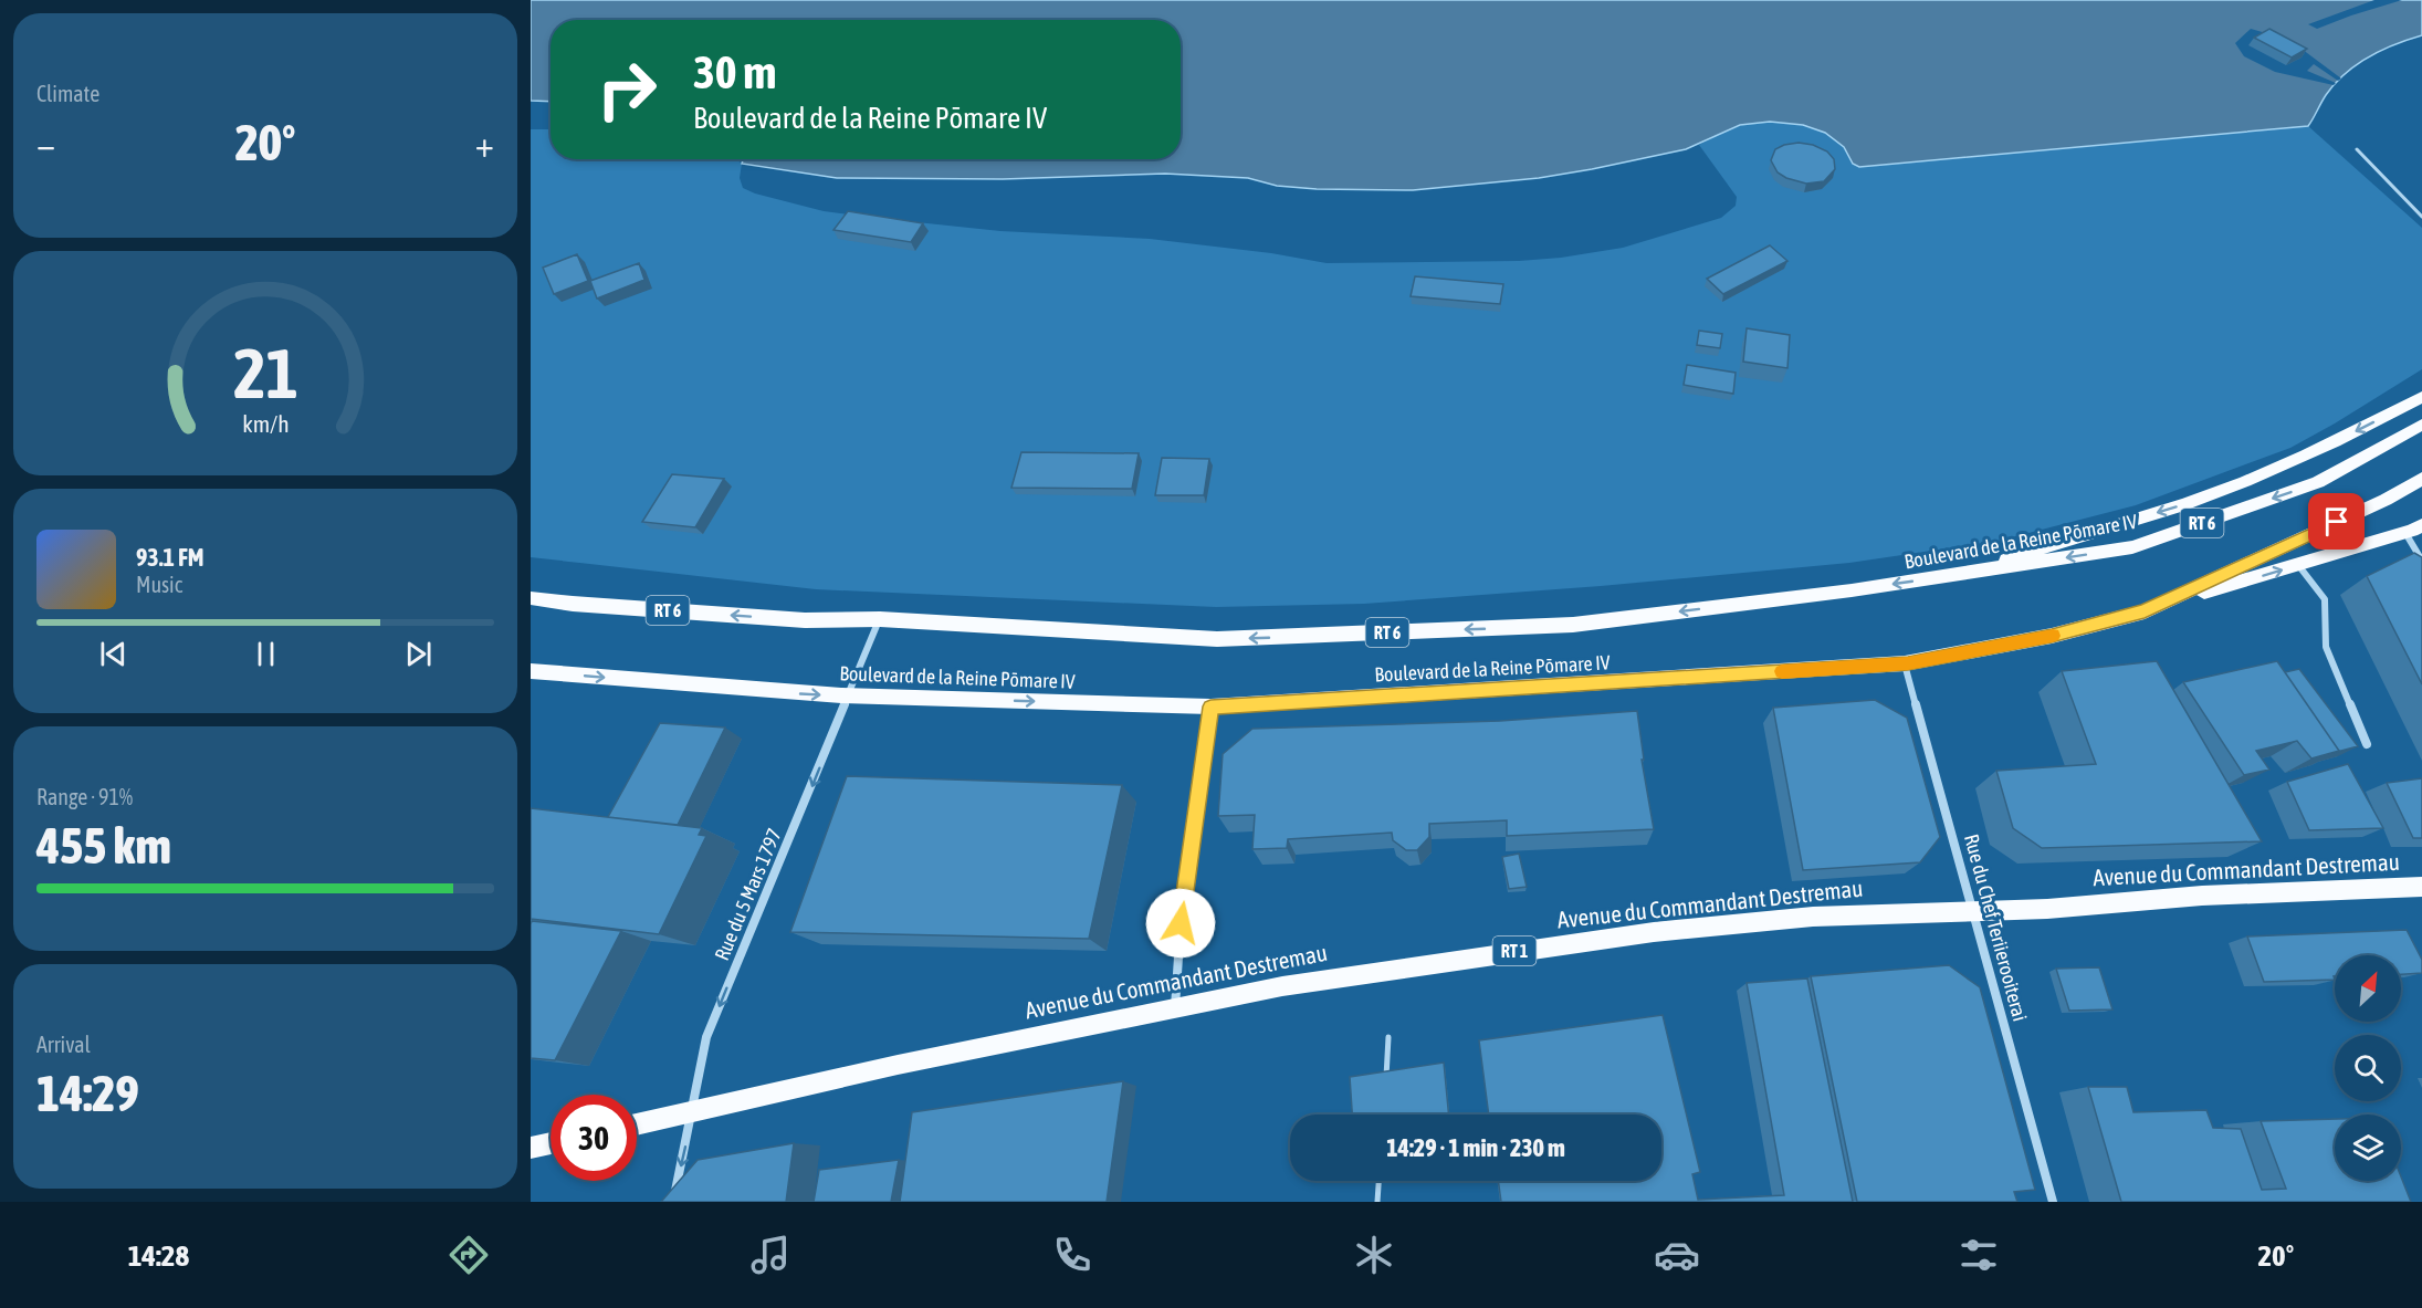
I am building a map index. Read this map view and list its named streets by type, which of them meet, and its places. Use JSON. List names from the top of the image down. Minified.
{"streets":{"main road":["RT 6","Boulevard de la Reine Pōmare IV","Avenue du Commandant Destremau","RT 1"],"street":["Rue du 5 Mars 1797","Rue du Chef Teriierooiterai"]},"crossings":[["Boulevard de la Reine Pōmare IV","Rue du 5 Mars 1797"],["Boulevard de la Reine Pōmare IV","Rue du Chef Teriierooiterai"],["Avenue du Commandant Destremau","Rue du 5 Mars 1797"],["Avenue du Commandant Destremau","Rue du Chef Teriierooiterai"]],"one_way":["Rue du 5 Mars 1797"],"north":"top right","page":{"tile":["Climate",["Range · 91%","455 km"],["Arrival","14:29"]],"turn":["30 m","Boulevard de la Reine Pōmare IV"],"heat":["−","20°","+"],"song":["93.1 FM","Music"],"limit":"30","trip":"14:29 · 1 min · 230 m","tabs":["14:28","20°"],"gauge":["21","km/h"]}}
